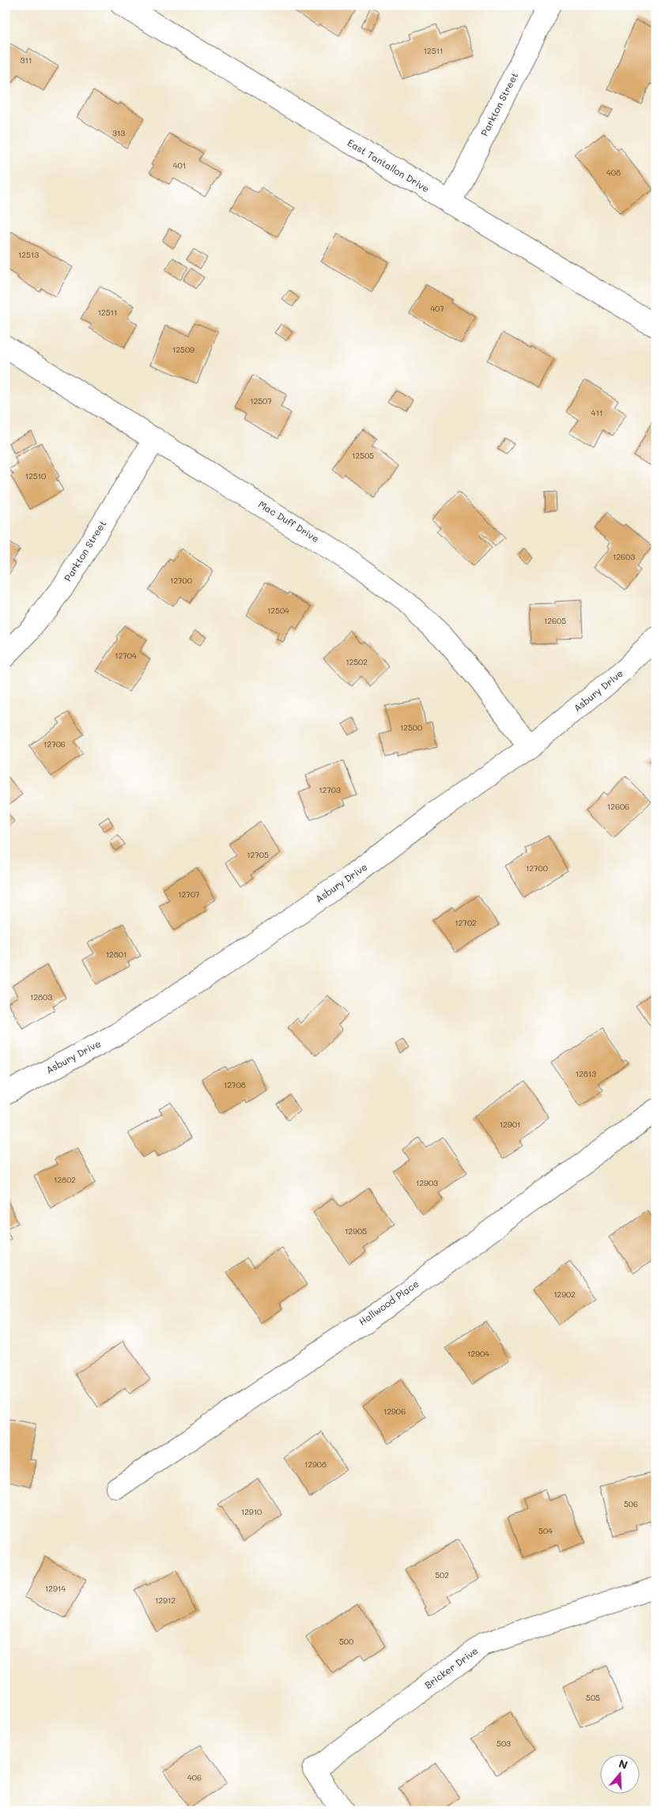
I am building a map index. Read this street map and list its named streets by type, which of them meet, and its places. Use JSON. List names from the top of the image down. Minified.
{"streets":{"street":["Parkton Street","East Tantallon Drive","Mac Duff Drive","Asbury Drive","Hallwood Place","Bricker Drive"]},"crossings":[["Parkton Street","East Tantallon Drive"],["Parkton Street","Mac Duff Drive"],["Mac Duff Drive","Asbury Drive"]],"house_numbers":["12511","311","313","401","408","12513","407","12511","12509","12507","411","12505","12510","12603","12700","12504","12605","12704","12502","12500","12706","12703","12606","12705","12700","12707","12702","12801","12803","12813","12708","12901","12802","12903","12905","12902","12904","12906","12908","506","12910","504","502","12914","12912","500","505","503","406"],"north":"top"}
